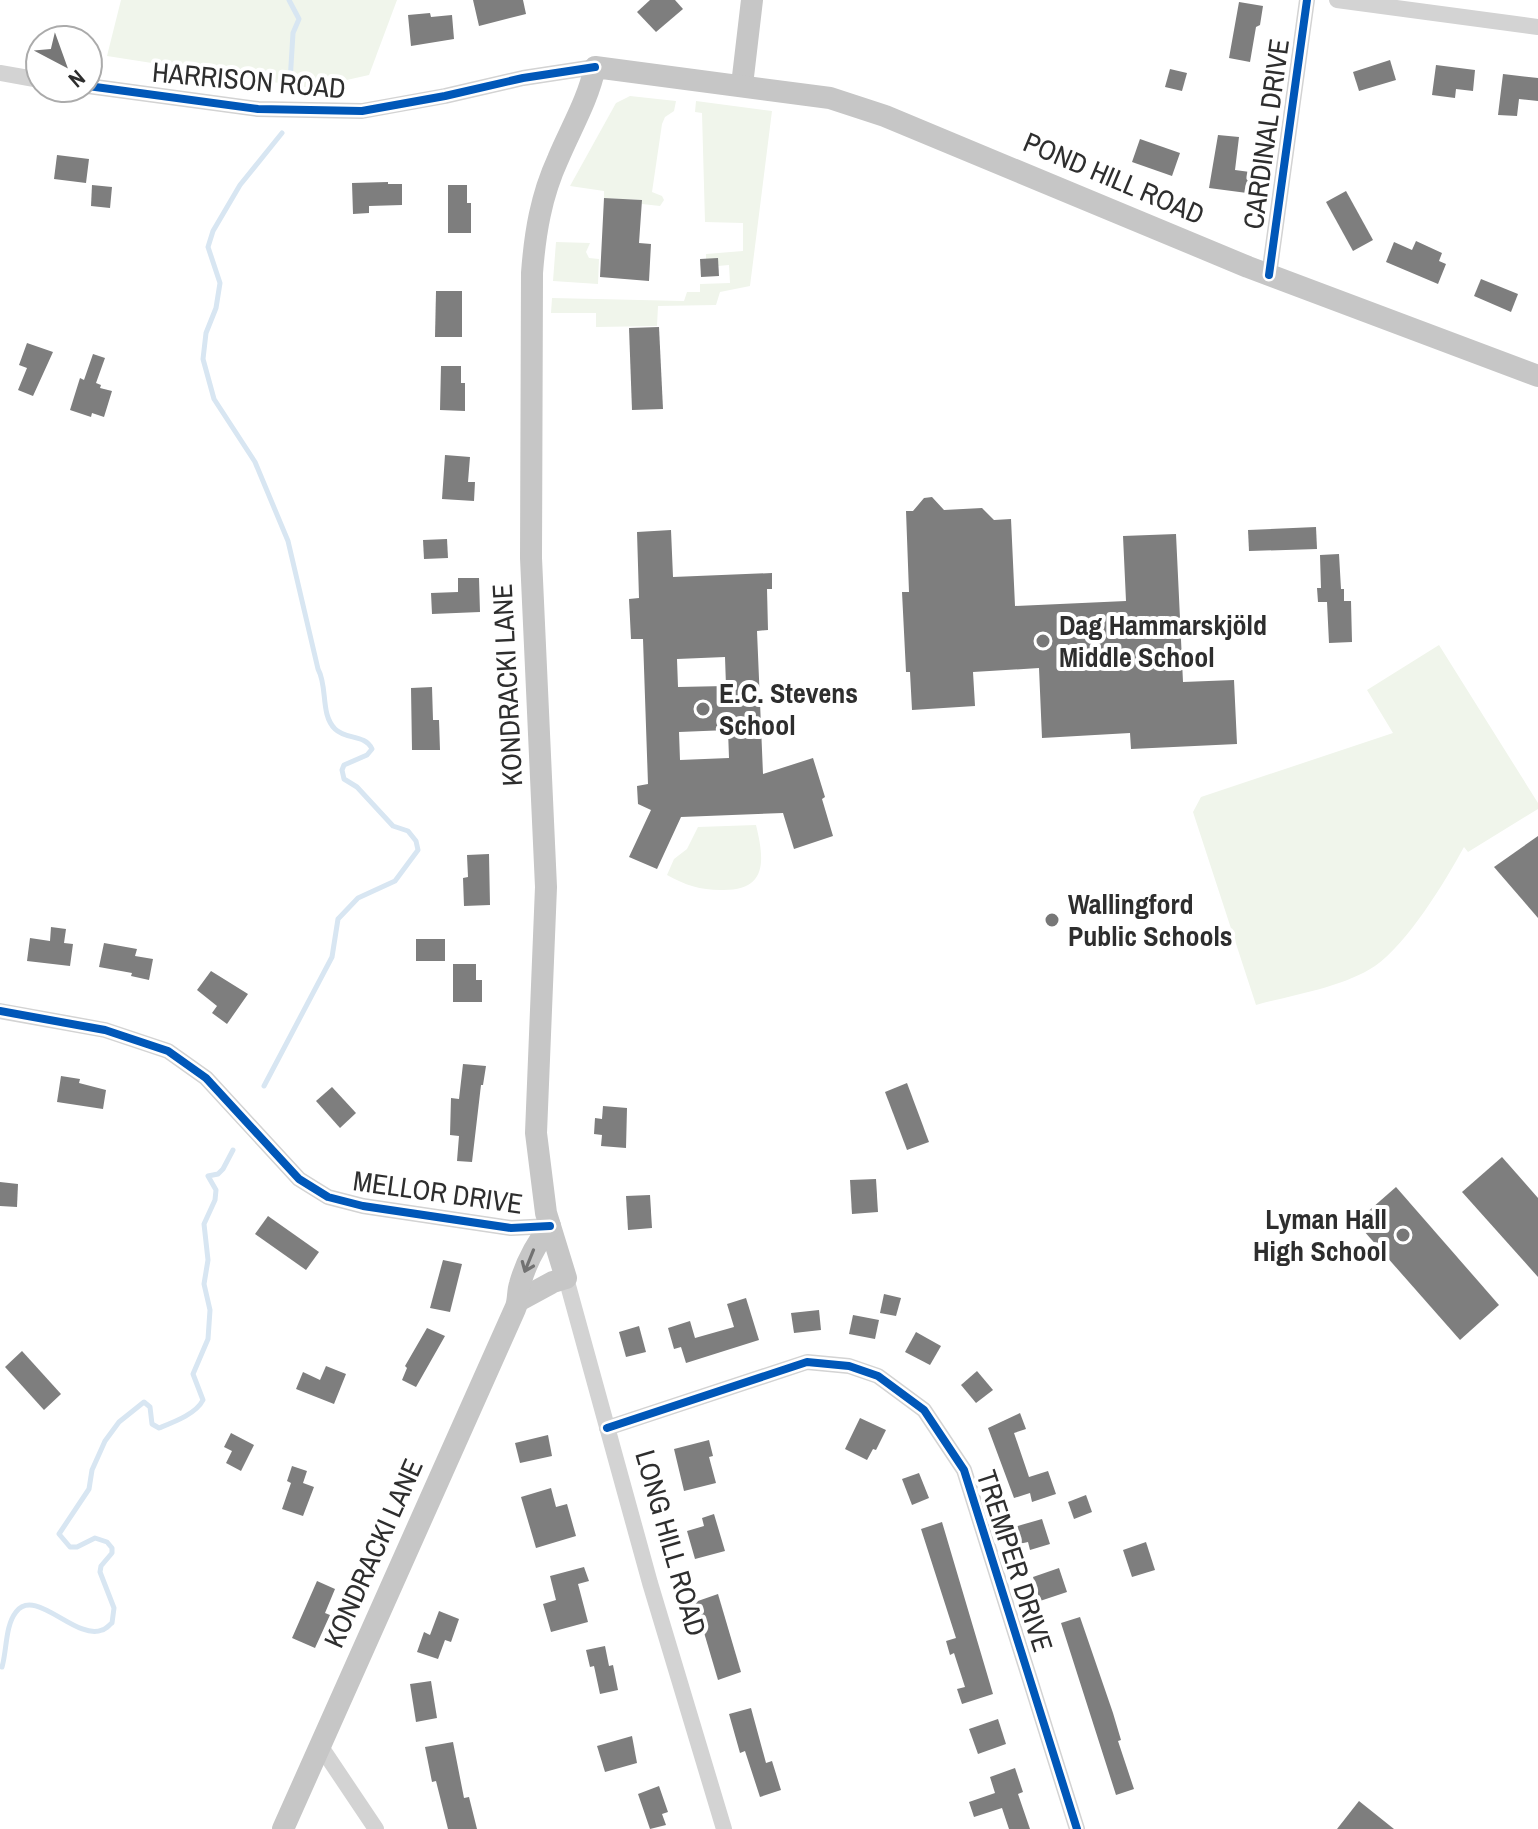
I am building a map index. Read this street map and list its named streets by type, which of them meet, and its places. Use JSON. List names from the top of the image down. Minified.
{"streets":{"main road":["HARRISON ROAD","POND HILL ROAD","KONDRACKI LANE","LONG HILL ROAD"],"street":["CARDINAL DRIVE","MELLOR DRIVE","TREMPER DRIVE"]},"crossings":[["HARRISON ROAD","POND HILL ROAD"],["HARRISON ROAD","KONDRACKI LANE"],["CARDINAL DRIVE","POND HILL ROAD"],["KONDRACKI LANE","MELLOR DRIVE"],["KONDRACKI LANE","LONG HILL ROAD"],["MELLOR DRIVE","LONG HILL ROAD"],["LONG HILL ROAD","TREMPER DRIVE"]],"places":["Dag Hammarskjöld Middle School","E.C. Stevens School","Wallingford Public Schools","Lyman Hall High School"],"north":"bottom right"}
